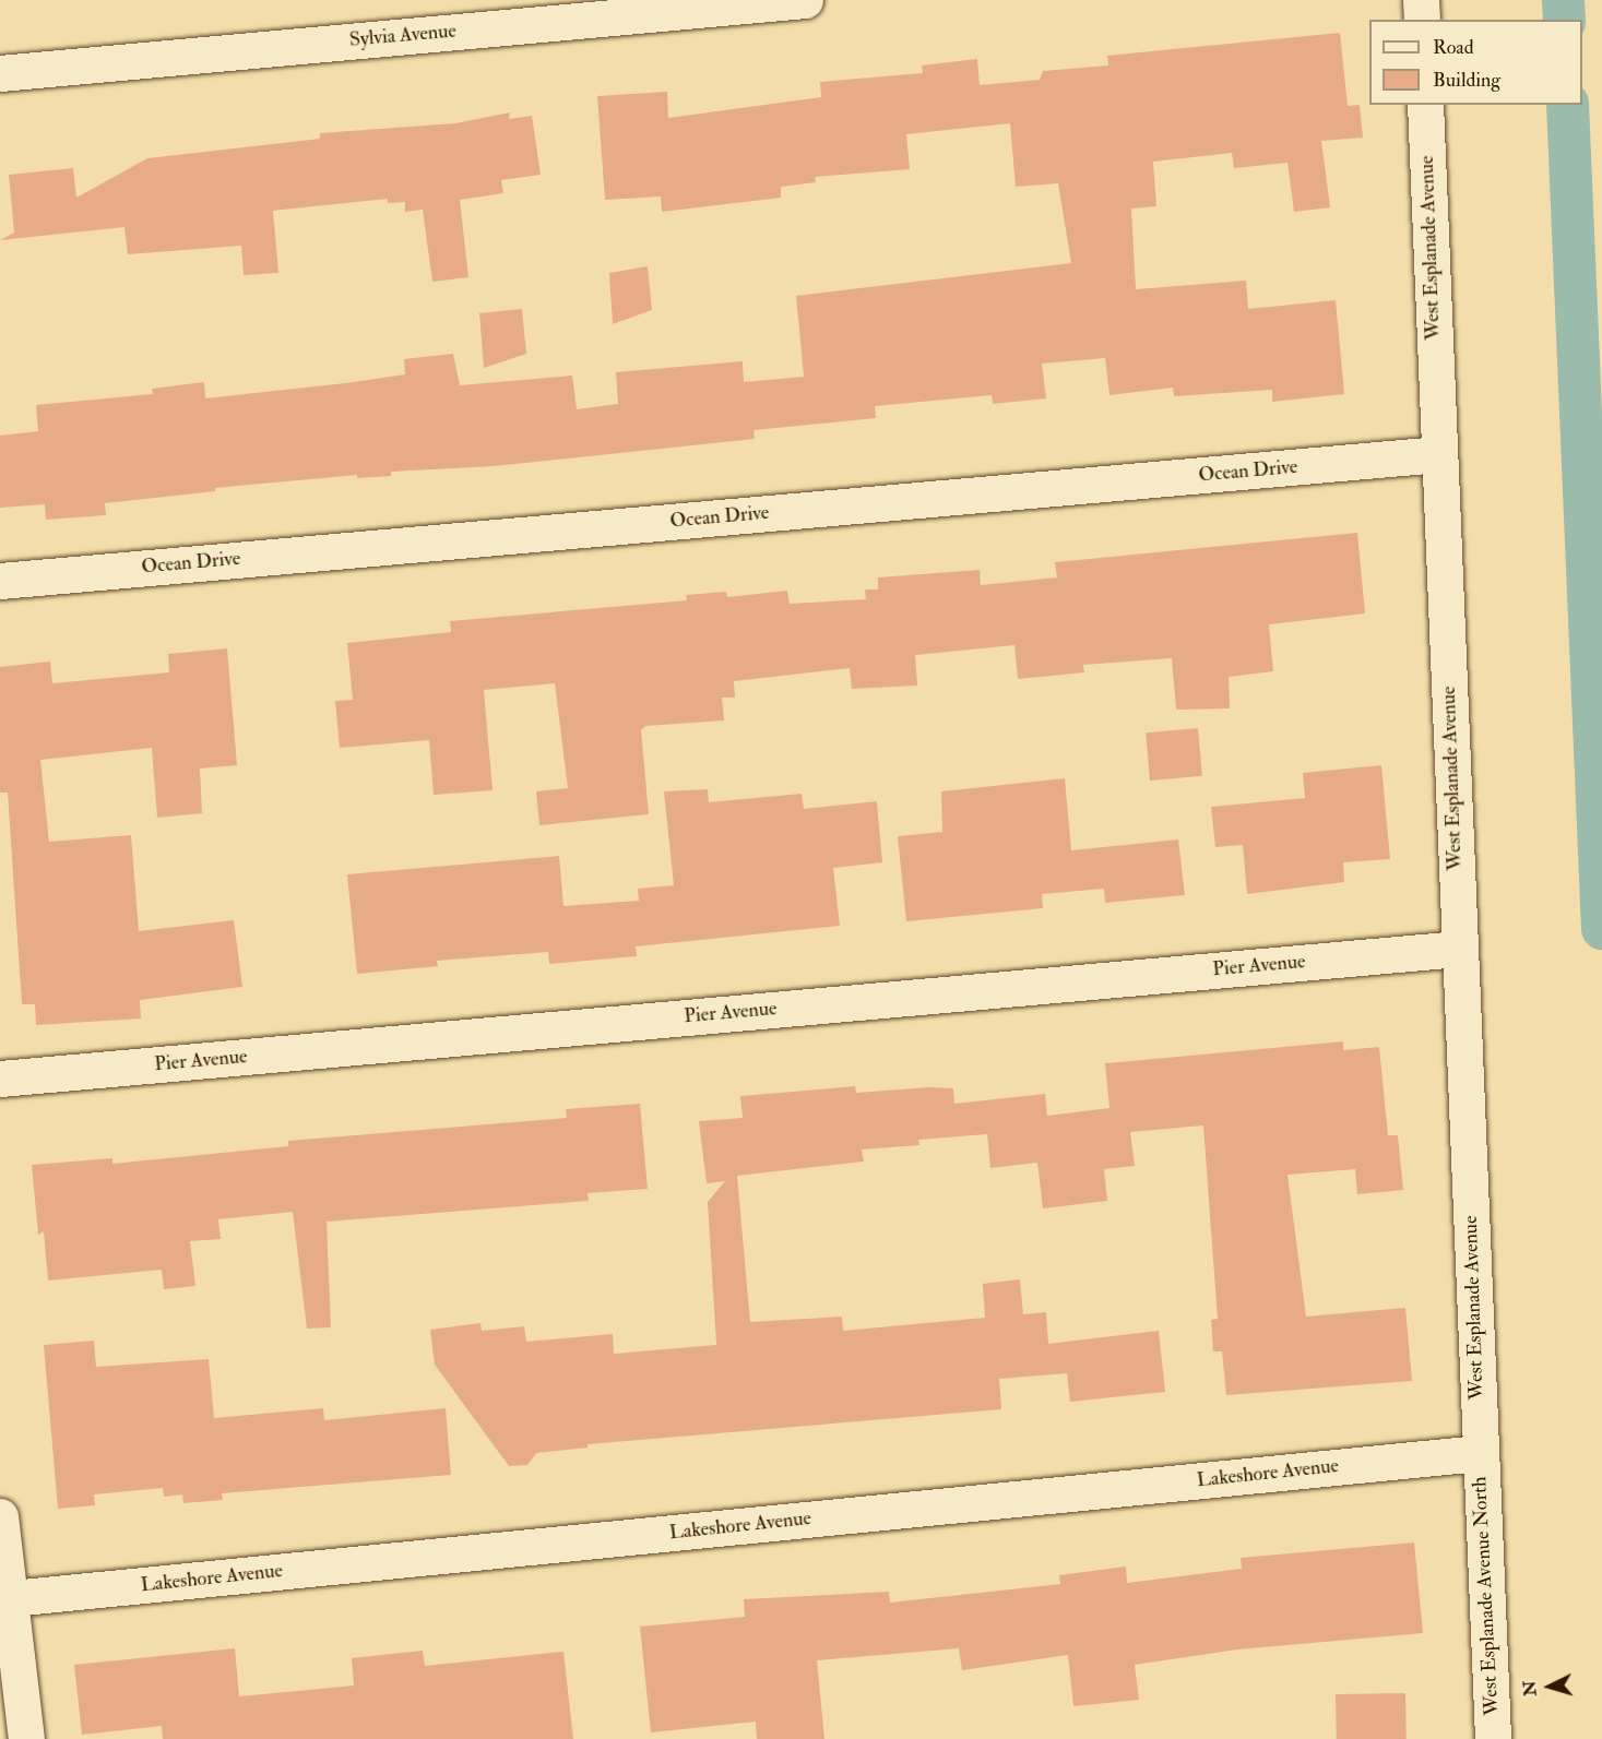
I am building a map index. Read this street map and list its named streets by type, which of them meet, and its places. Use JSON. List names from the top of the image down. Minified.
{"streets":{"street":["Sylvia Avenue","West Esplanade Avenue","Ocean Drive","Pier Avenue","Lakeshore Avenue","West Esplanade Avenue North"]},"crossings":[["West Esplanade Avenue","Ocean Drive"],["West Esplanade Avenue","Pier Avenue"],["West Esplanade Avenue","Lakeshore Avenue"],["West Esplanade Avenue","West Esplanade Avenue North"],["Lakeshore Avenue","West Esplanade Avenue North"]],"legend":["Road","Building"],"north":"left"}
